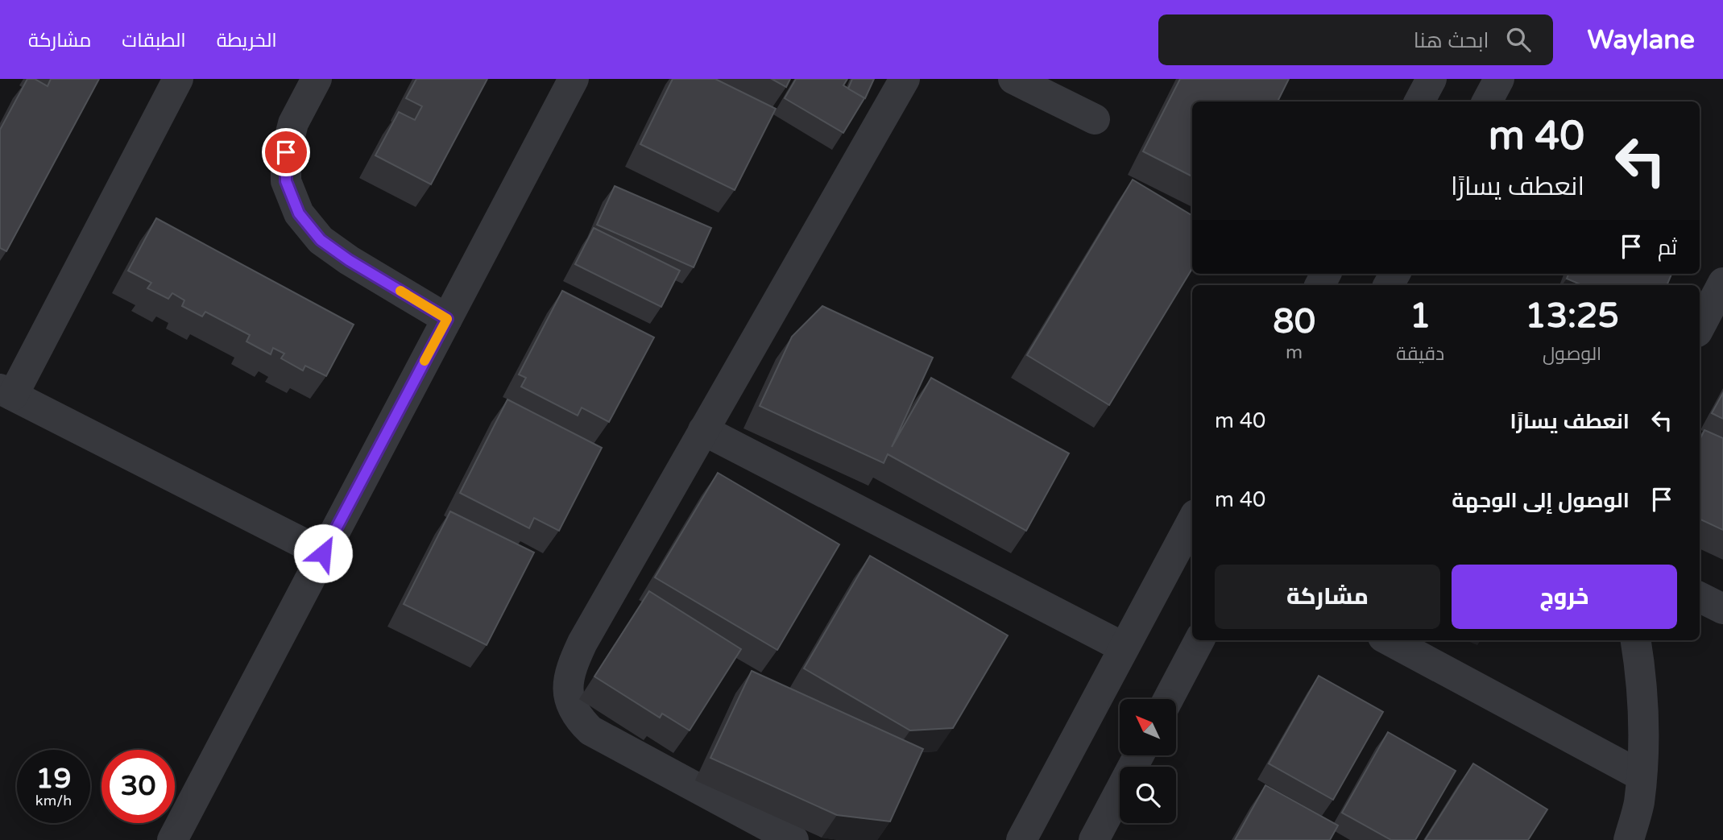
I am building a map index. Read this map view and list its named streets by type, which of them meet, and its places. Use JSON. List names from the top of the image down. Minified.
{"north":"top left","page":{"header":"Waylane","search":"ابحث هنا","nav":["الخريطة","الطبقات","مشاركة"],"turn":["40 m","انعطف يسارًا"],"then":"ثم","eta":["13:25","الوصول","1","دقيقة","80","m"],"list":[{"name":"انعطف يسارًا","value":"40 m"},{"name":"الوصول إلى الوجهة","value":"40 m"}],"buttons":["خروج","مشاركة"],"speed":"19 km/h","limit":"30"}}
